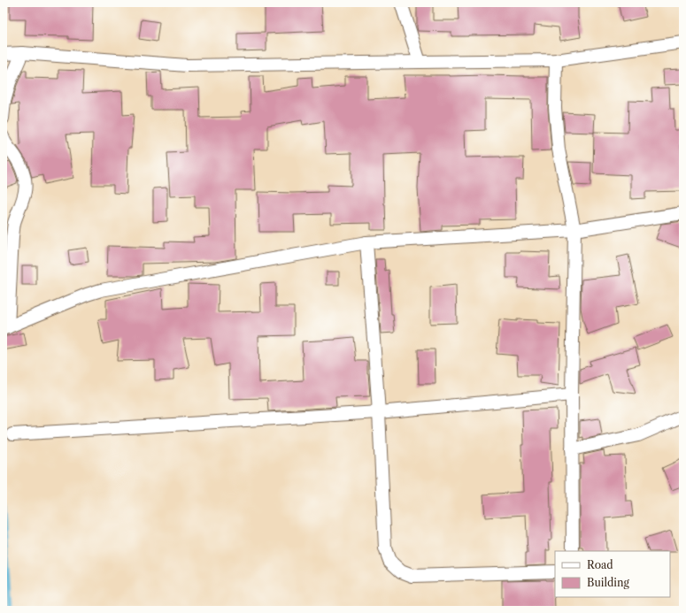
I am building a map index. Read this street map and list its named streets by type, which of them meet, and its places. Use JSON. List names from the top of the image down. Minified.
{"legend":["Road","Building"]}
